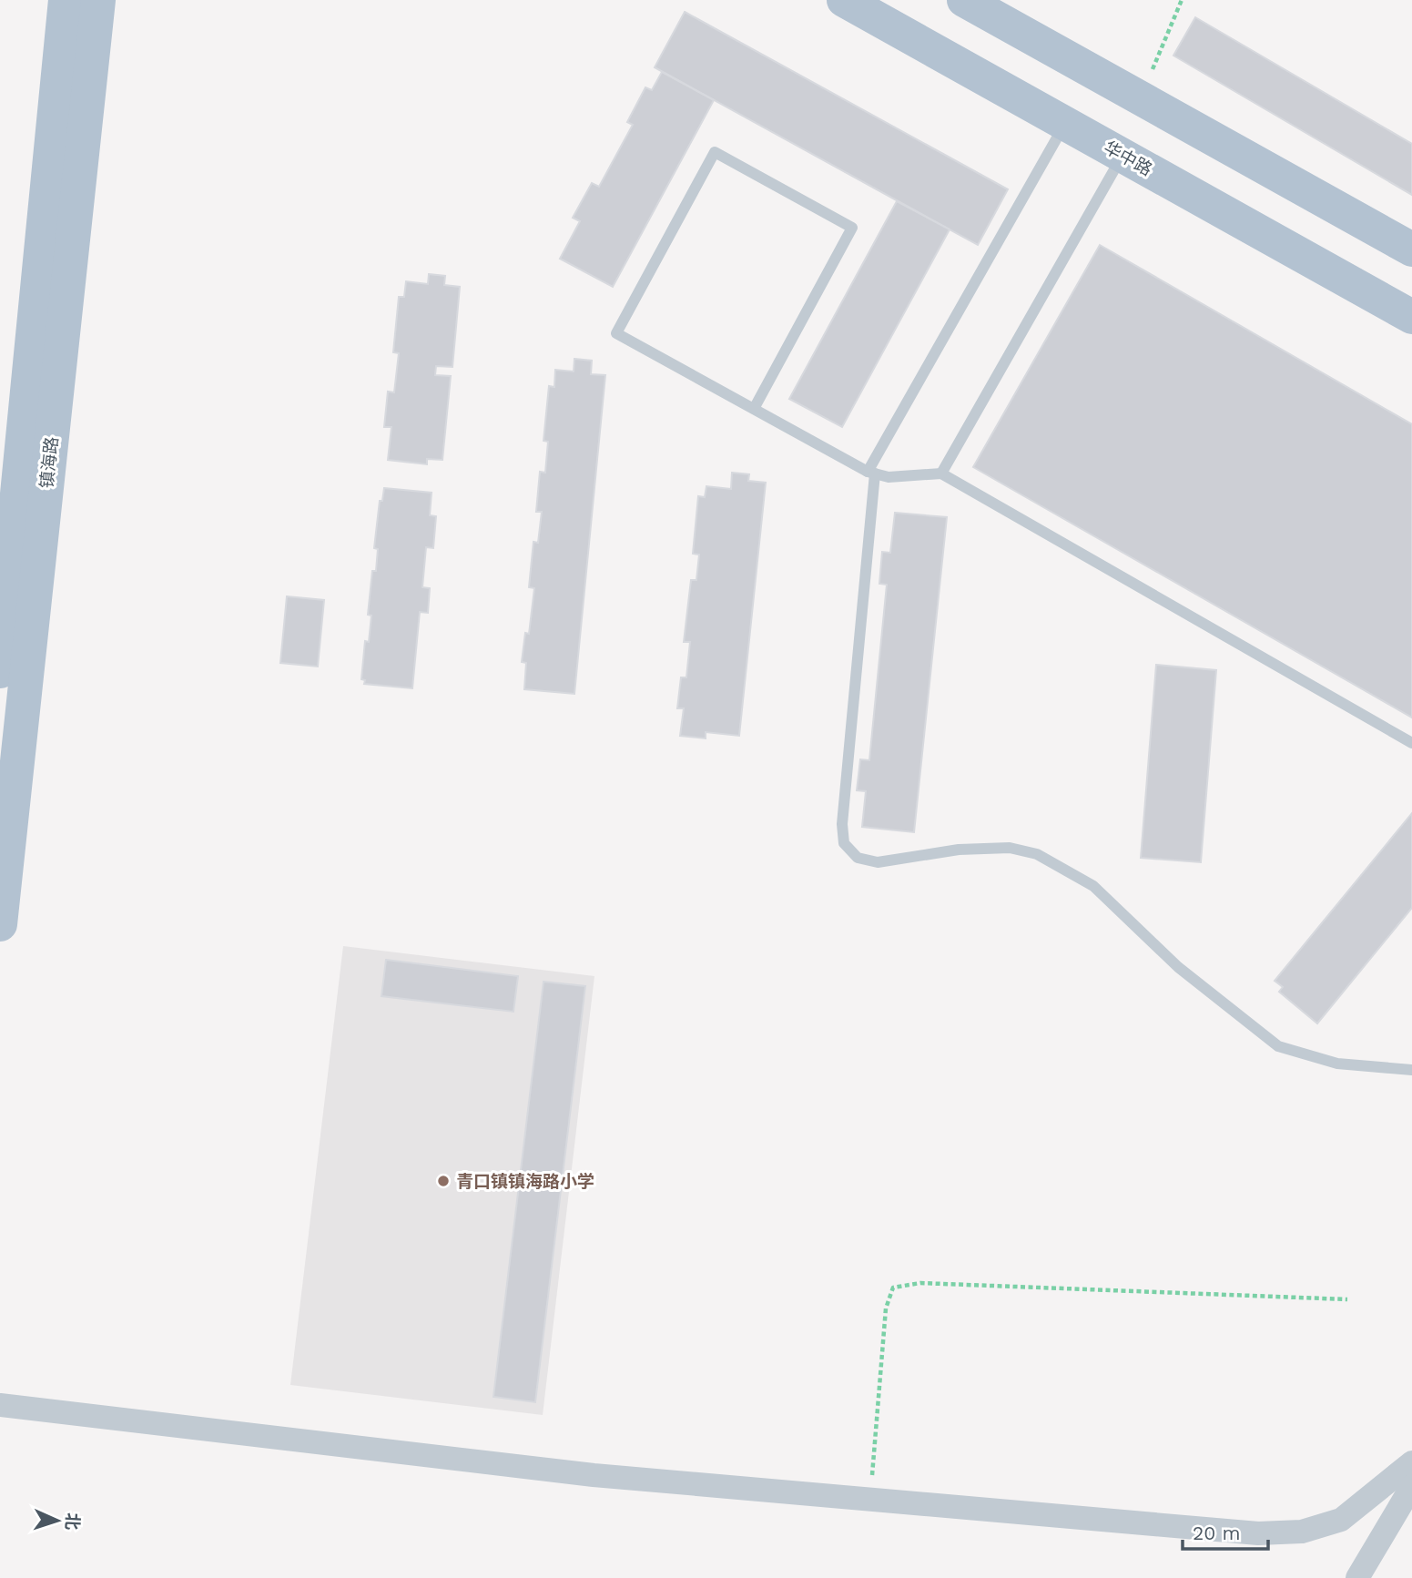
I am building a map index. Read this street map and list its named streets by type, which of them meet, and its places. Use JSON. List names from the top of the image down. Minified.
{"streets":{"main road":["华中路","镇海路"]},"places":["青口镇镇海路小学"],"scale_bar":"20 m","north":"right"}
